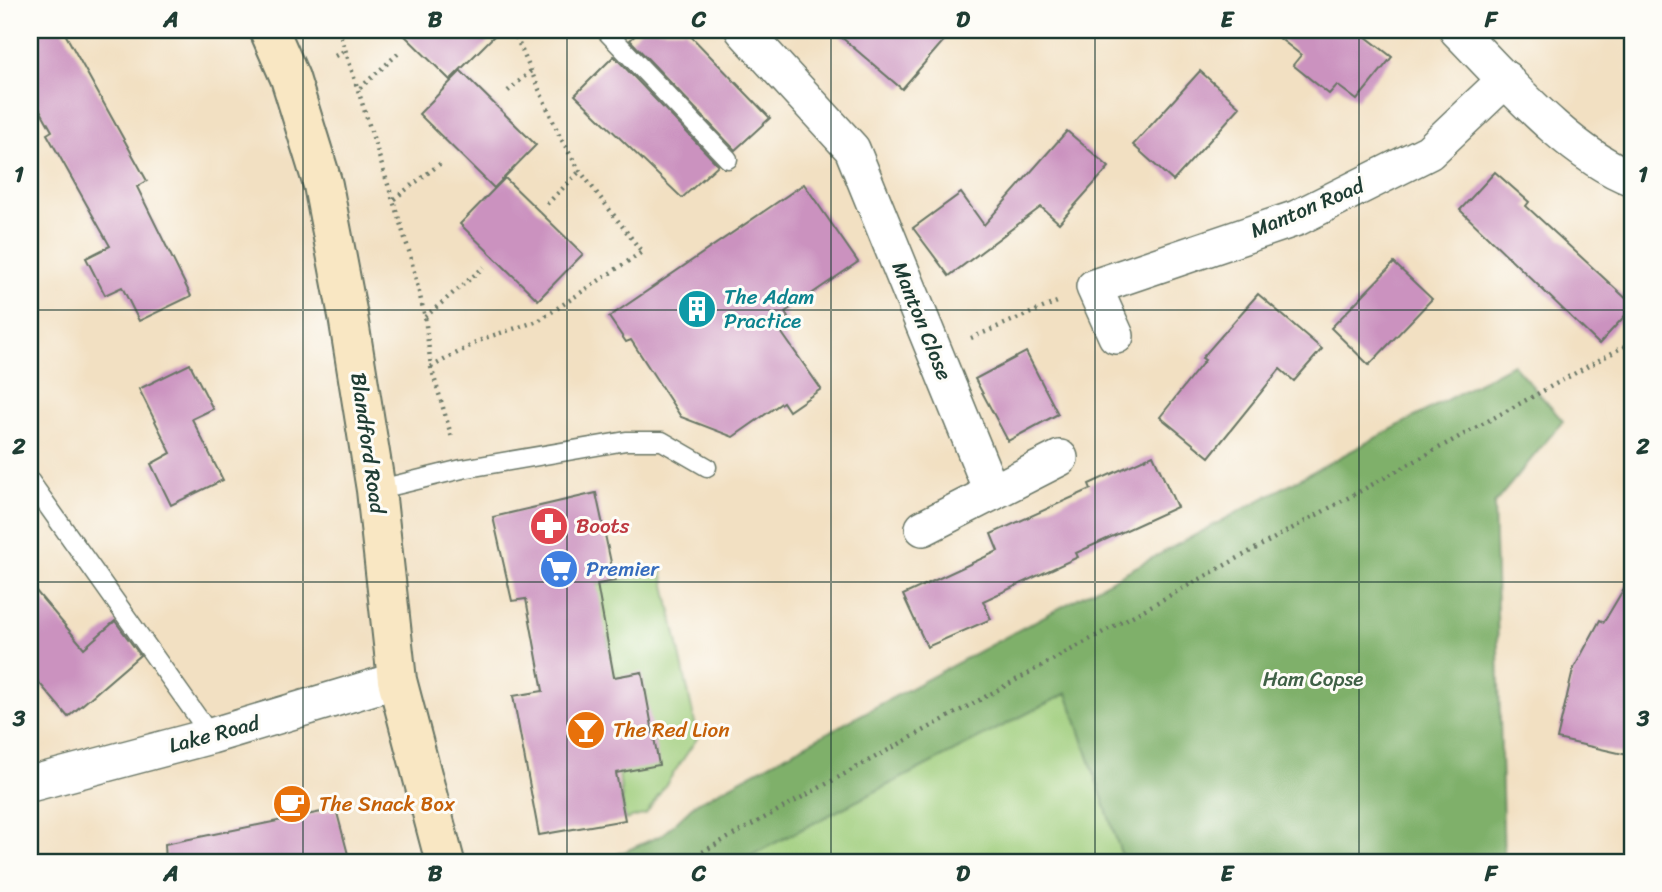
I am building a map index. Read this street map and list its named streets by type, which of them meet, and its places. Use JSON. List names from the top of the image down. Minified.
{"streets":{"main road":["Blandford Road"],"street":["Manton Road","Manton Close","Lake Road"]},"crossings":[["Blandford Road","Lake Road"]],"parks":["Ham Copse"],"places":{"building":["The Adam Practice"],"pharmacy":["Boots"],"supermarket":["Premier"],"bar":["The Red Lion"],"cafe":["The Snack Box"]},"grid":{"columns":["A","B","C","D","E","F"],"rows":["1","2","3"]}}
